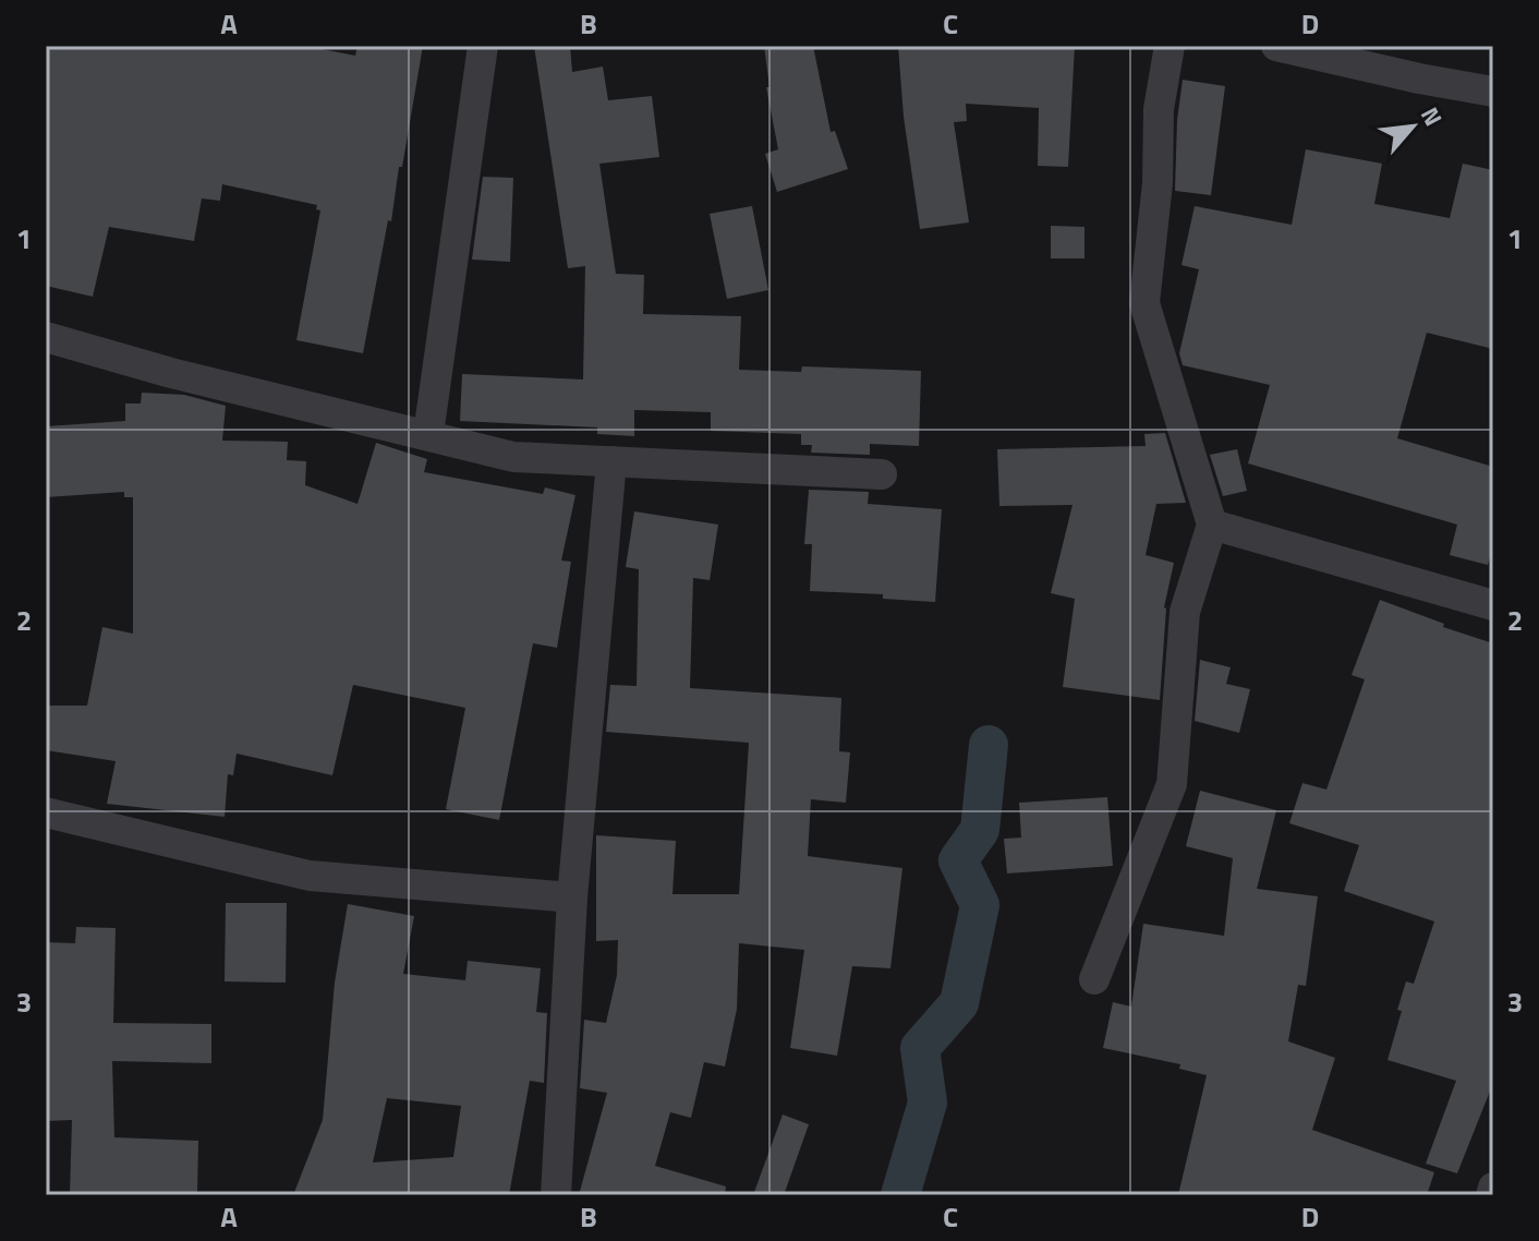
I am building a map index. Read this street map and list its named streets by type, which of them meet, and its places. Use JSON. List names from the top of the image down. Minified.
{"north":"top right","grid":{"columns":["A","B","C","D"],"rows":["1","2","3"]}}
